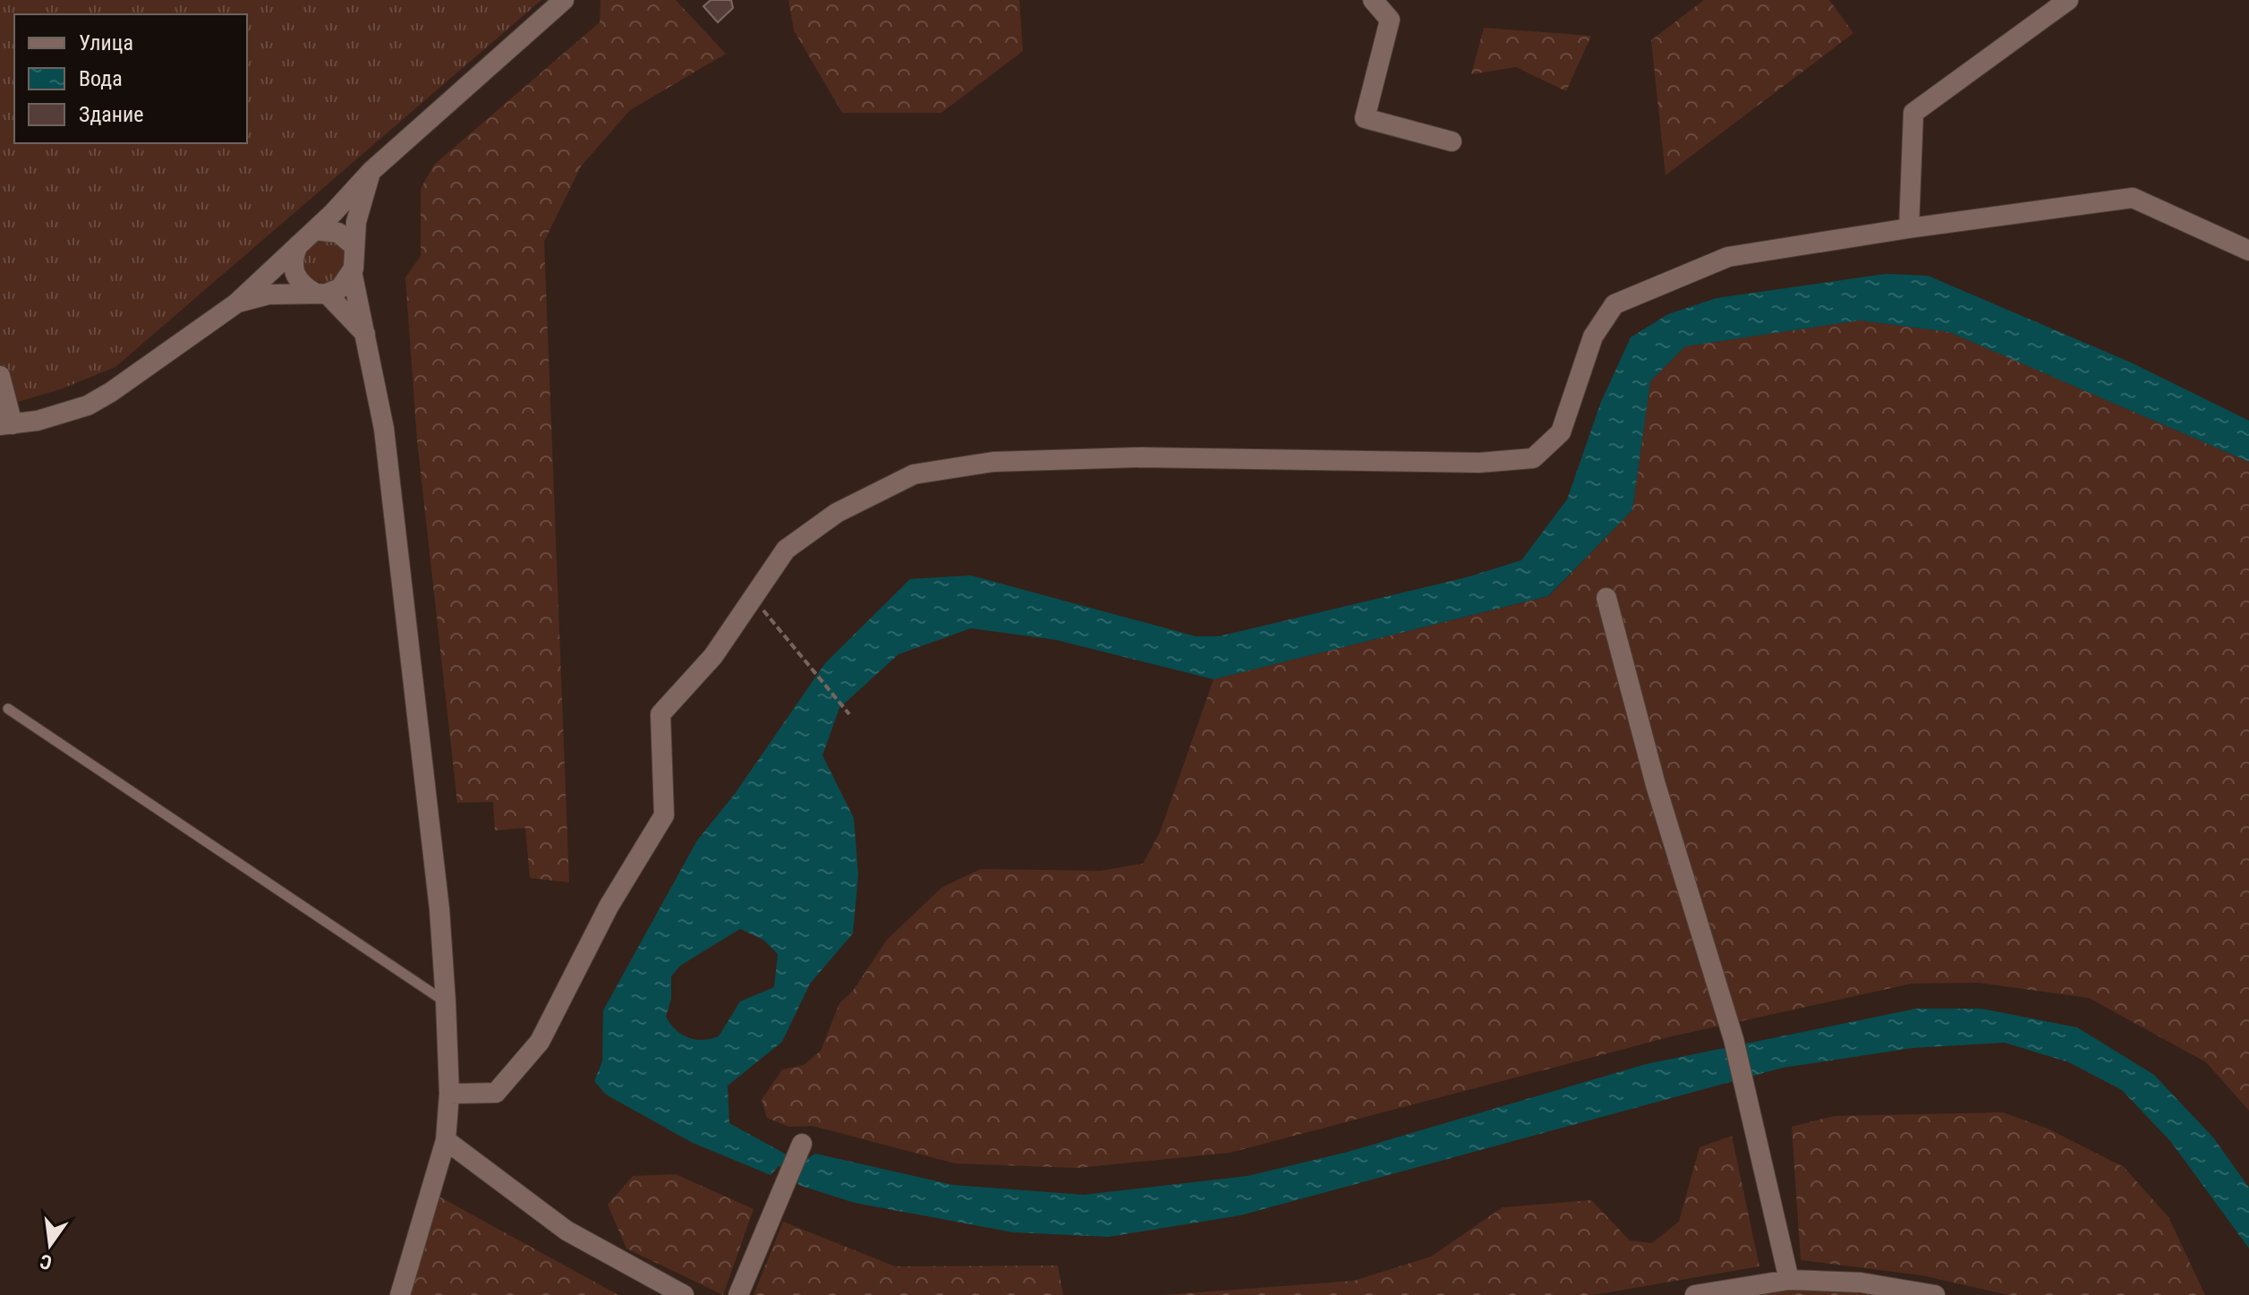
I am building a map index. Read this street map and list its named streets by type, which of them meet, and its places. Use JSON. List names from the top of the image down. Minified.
{"legend":["Улица","Вода","Здание"],"north":"bottom"}
